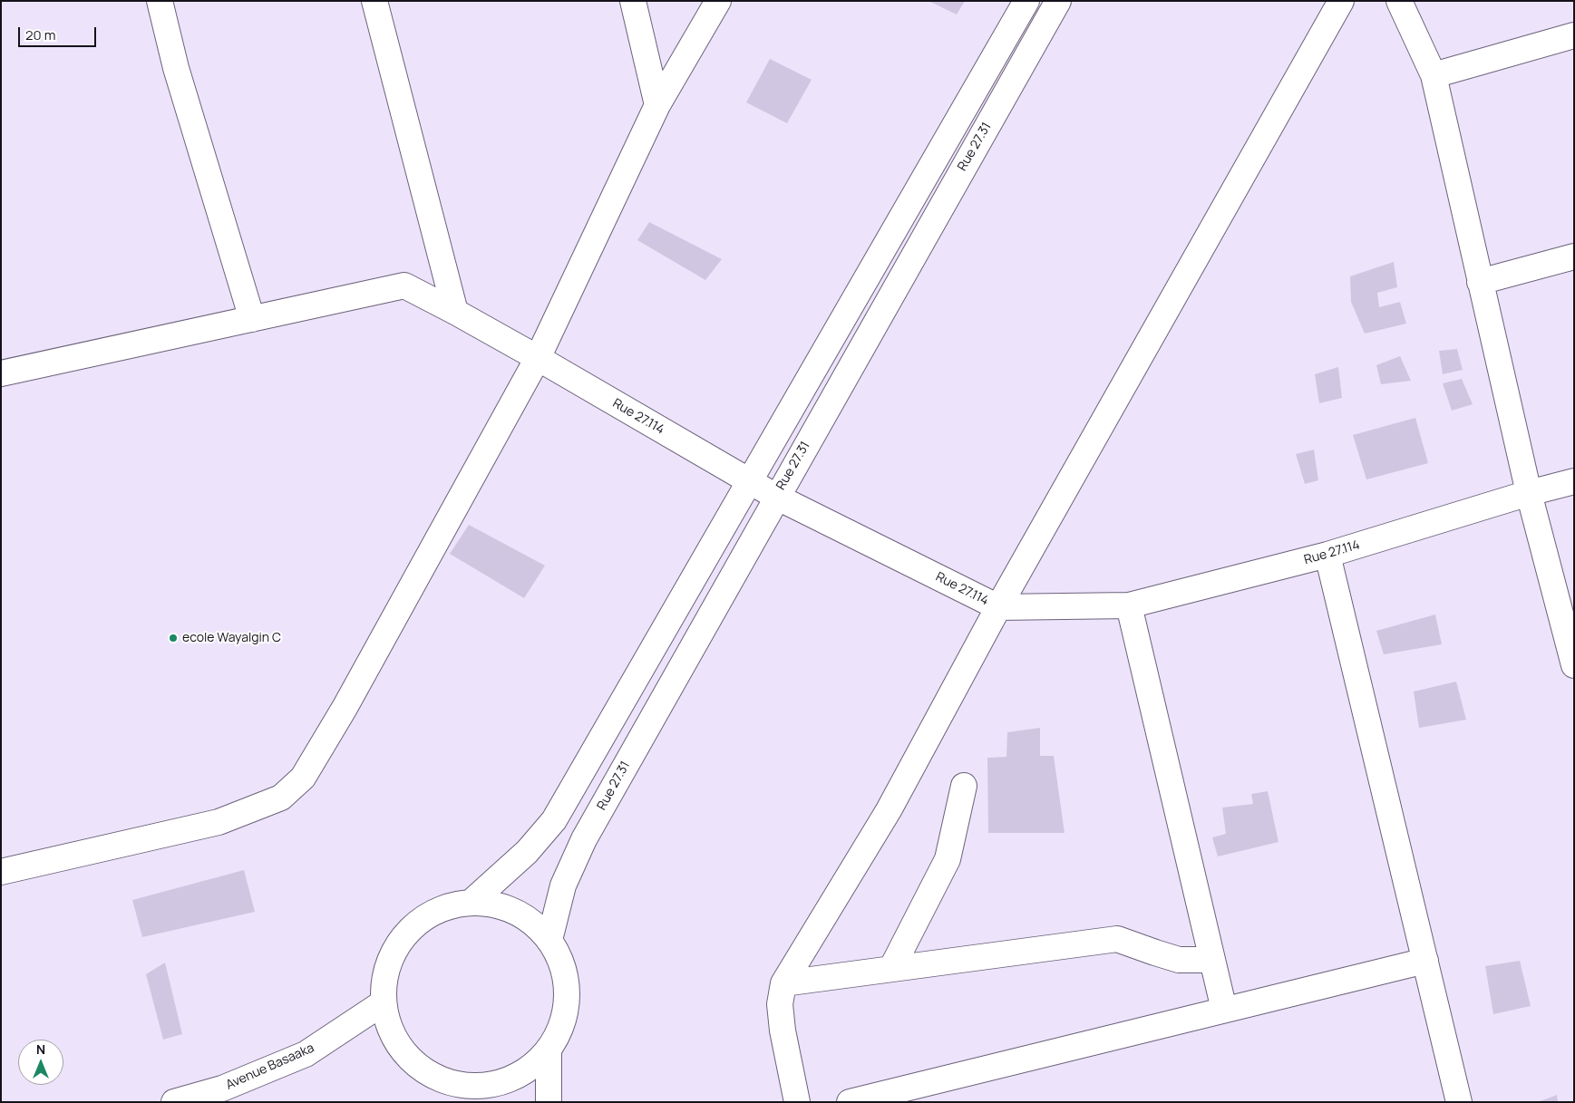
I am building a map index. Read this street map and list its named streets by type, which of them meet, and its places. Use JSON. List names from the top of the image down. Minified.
{"streets":{"street":["Rue 27.31","Rue 27.114","Avenue Basaaka"]},"crossings":[["Rue 27.31","Rue 27.114"]],"places":["ecole Wayalgin C"],"scale_bar":"20 m","north":"top"}
